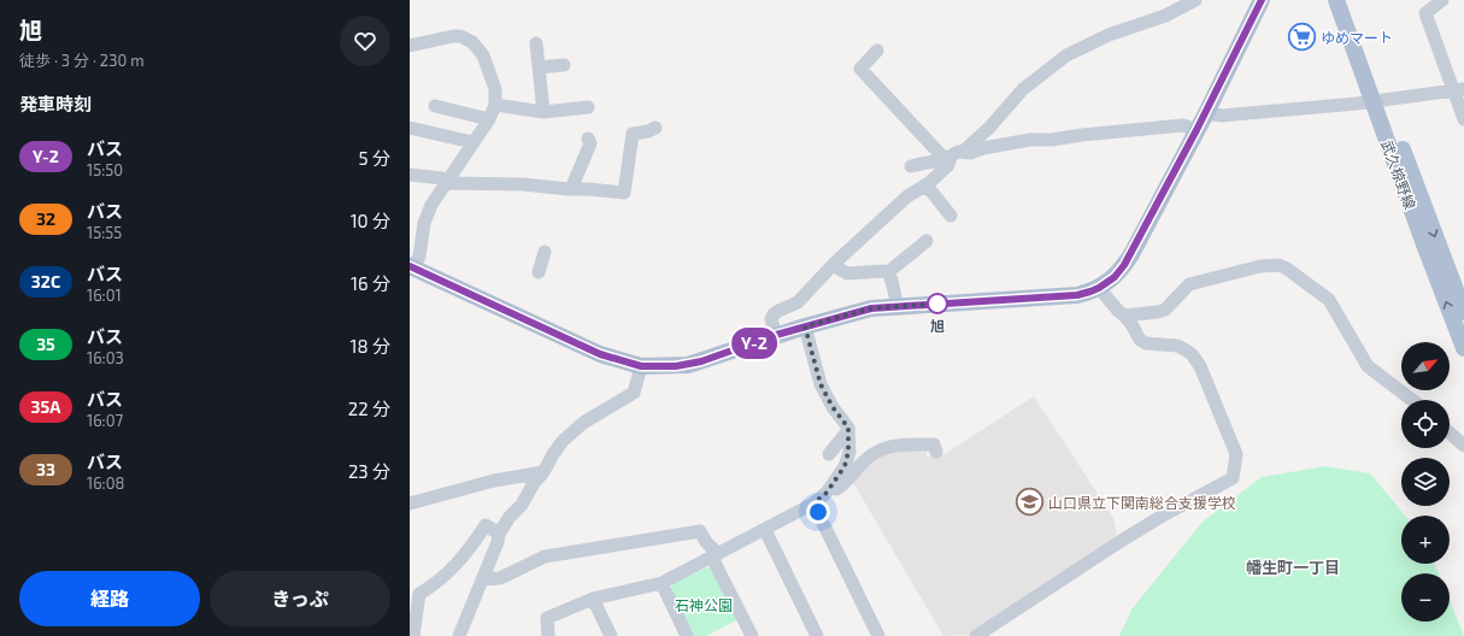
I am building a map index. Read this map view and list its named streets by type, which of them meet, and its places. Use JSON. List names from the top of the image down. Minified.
{"streets":{"main road":["武久椋野線"]},"districts":["幡生町一丁目"],"parks":["石神公園"],"places":{"supermarket":["ゆめマート"],"other":["旭"],"school or university":["山口県立下関南総合支援学校"]},"lines":["bus line Y-2"],"north":"top right","page":{"heading":[["旭","徒歩 · 3 分 · 230 m"],"発車時刻"],"on_map":"Y-2","list":[{"mark":"Y-2","name":"バス","note":"15:50","value":"5 分"},{"mark":"32","name":"バス","note":"15:55","value":"10 分"},{"mark":"32C","name":"バス","note":"16:01","value":"16 分"},{"mark":"35","name":"バス","note":"16:03","value":"18 分"},{"mark":"35A","name":"バス","note":"16:07","value":"22 分"},{"mark":"33","name":"バス","note":"16:08","value":"23 分"}],"map_buttons":["+","−"],"buttons":["経路","きっぷ"]}}
